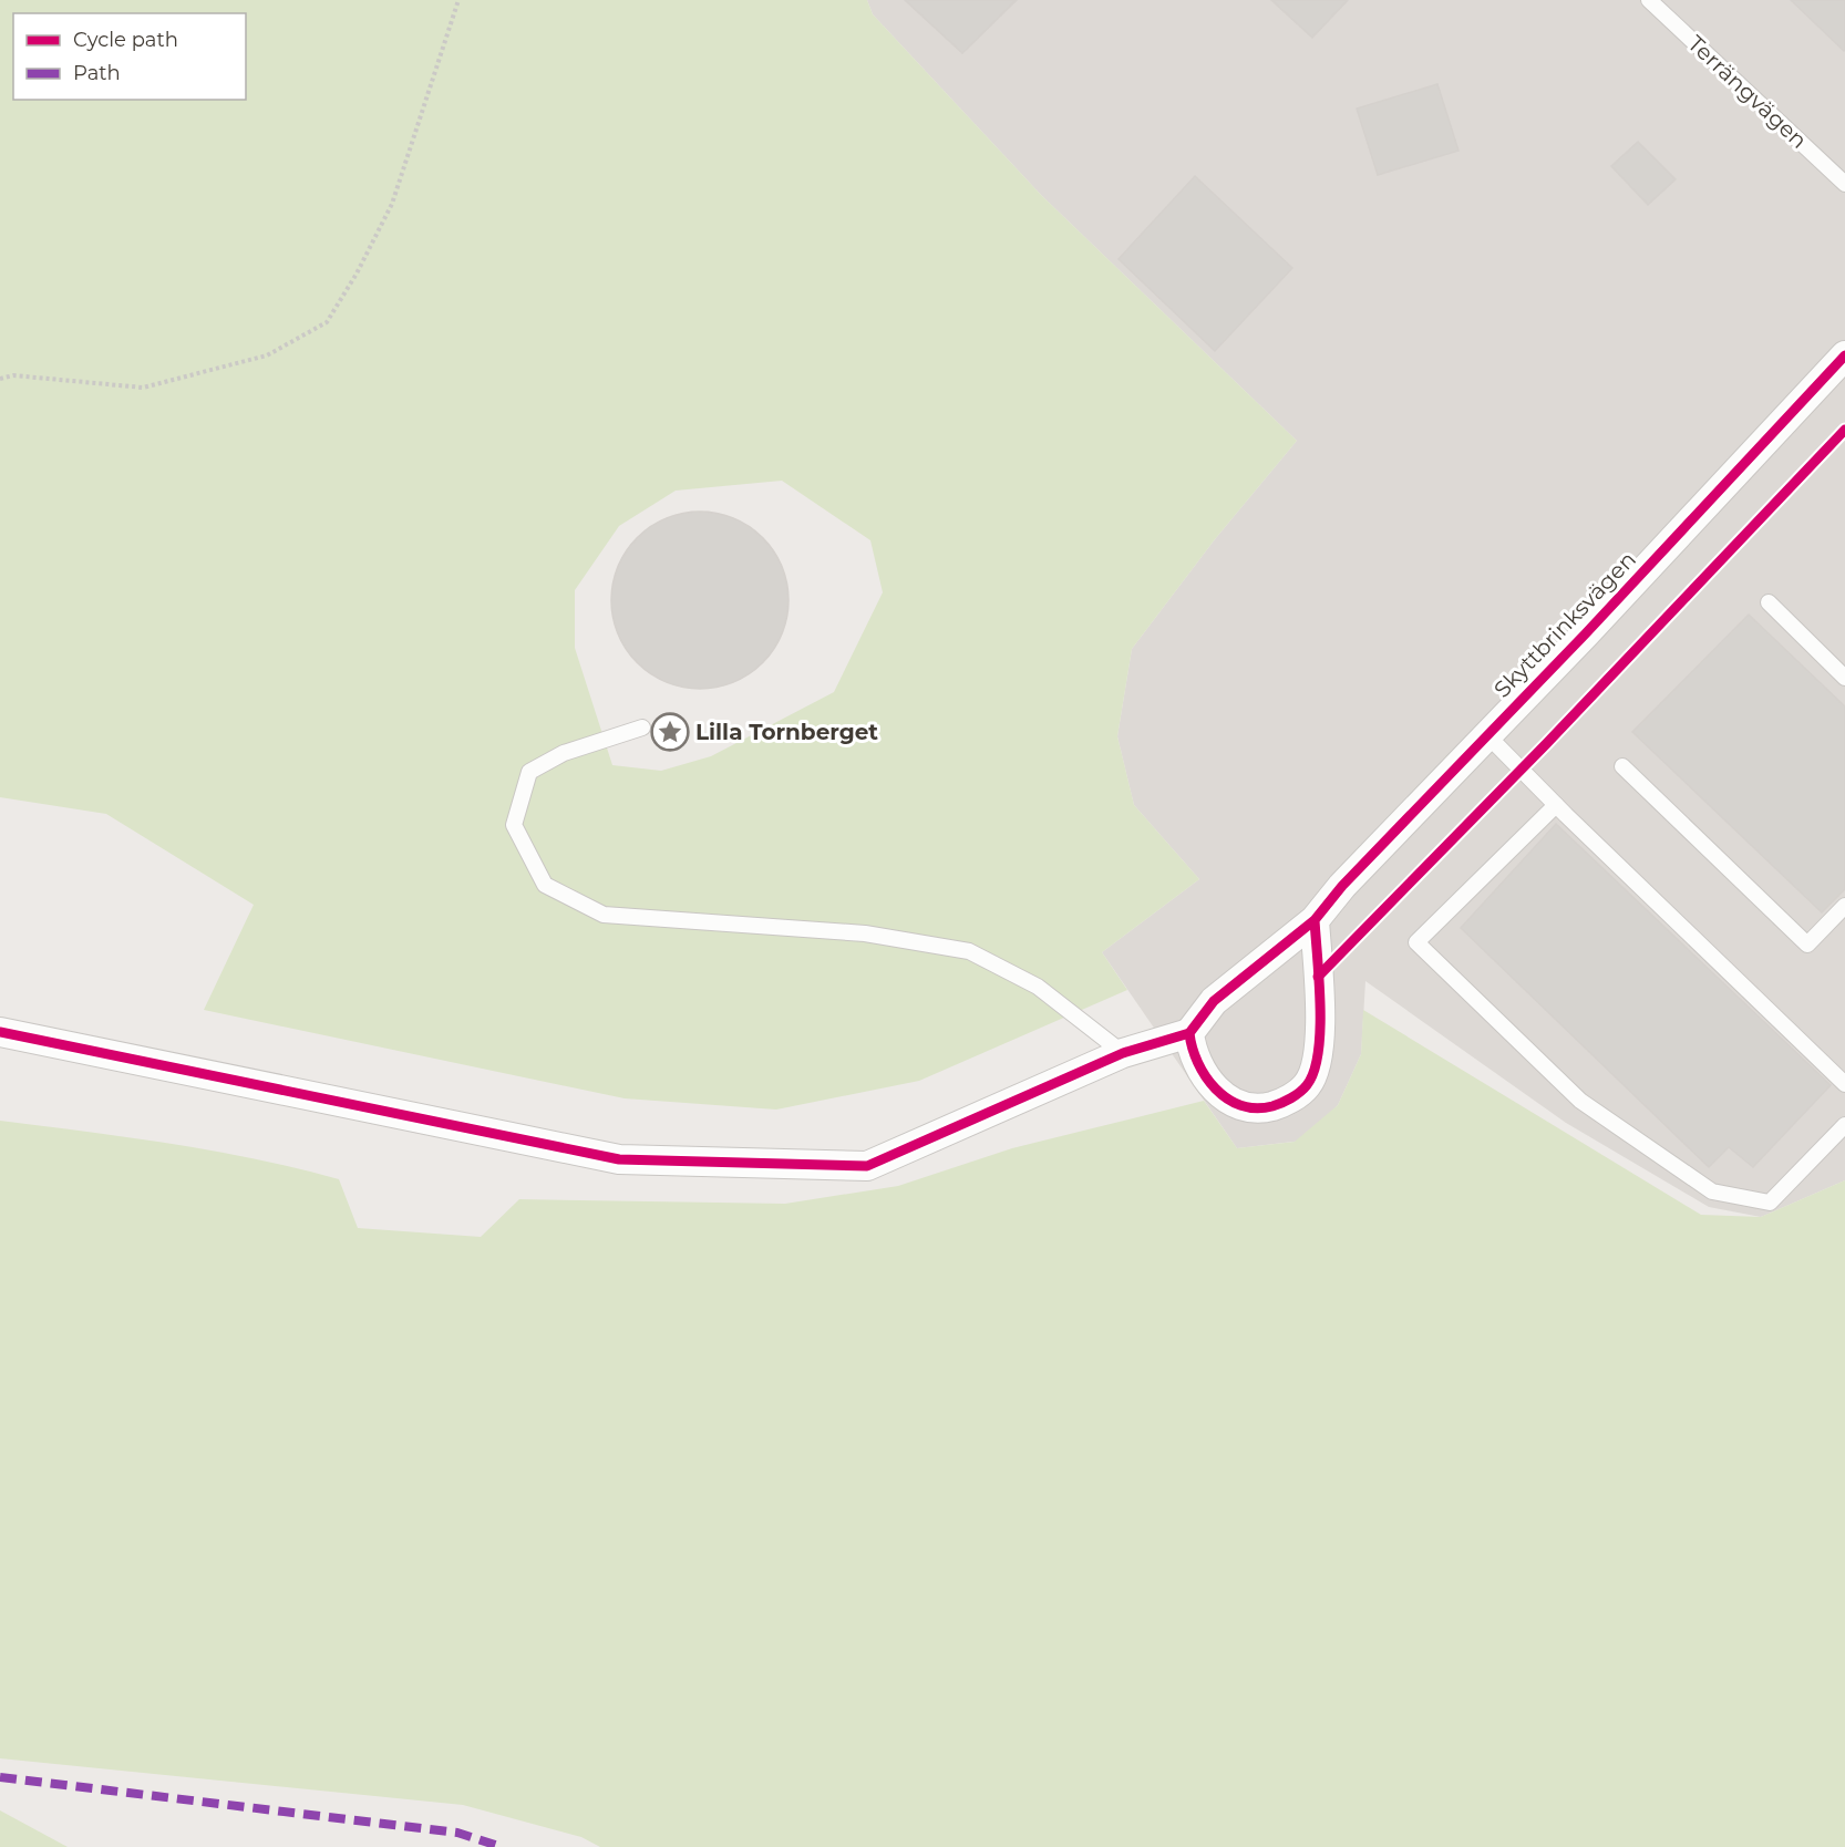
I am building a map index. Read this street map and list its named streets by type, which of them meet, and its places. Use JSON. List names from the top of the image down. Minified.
{"streets":{"street":["Skyttbrinksvägen"],"lane":["Terrängvägen"]},"places":{"place":["Lilla Tornberget"]},"legend":["Cycle path","Path"]}
